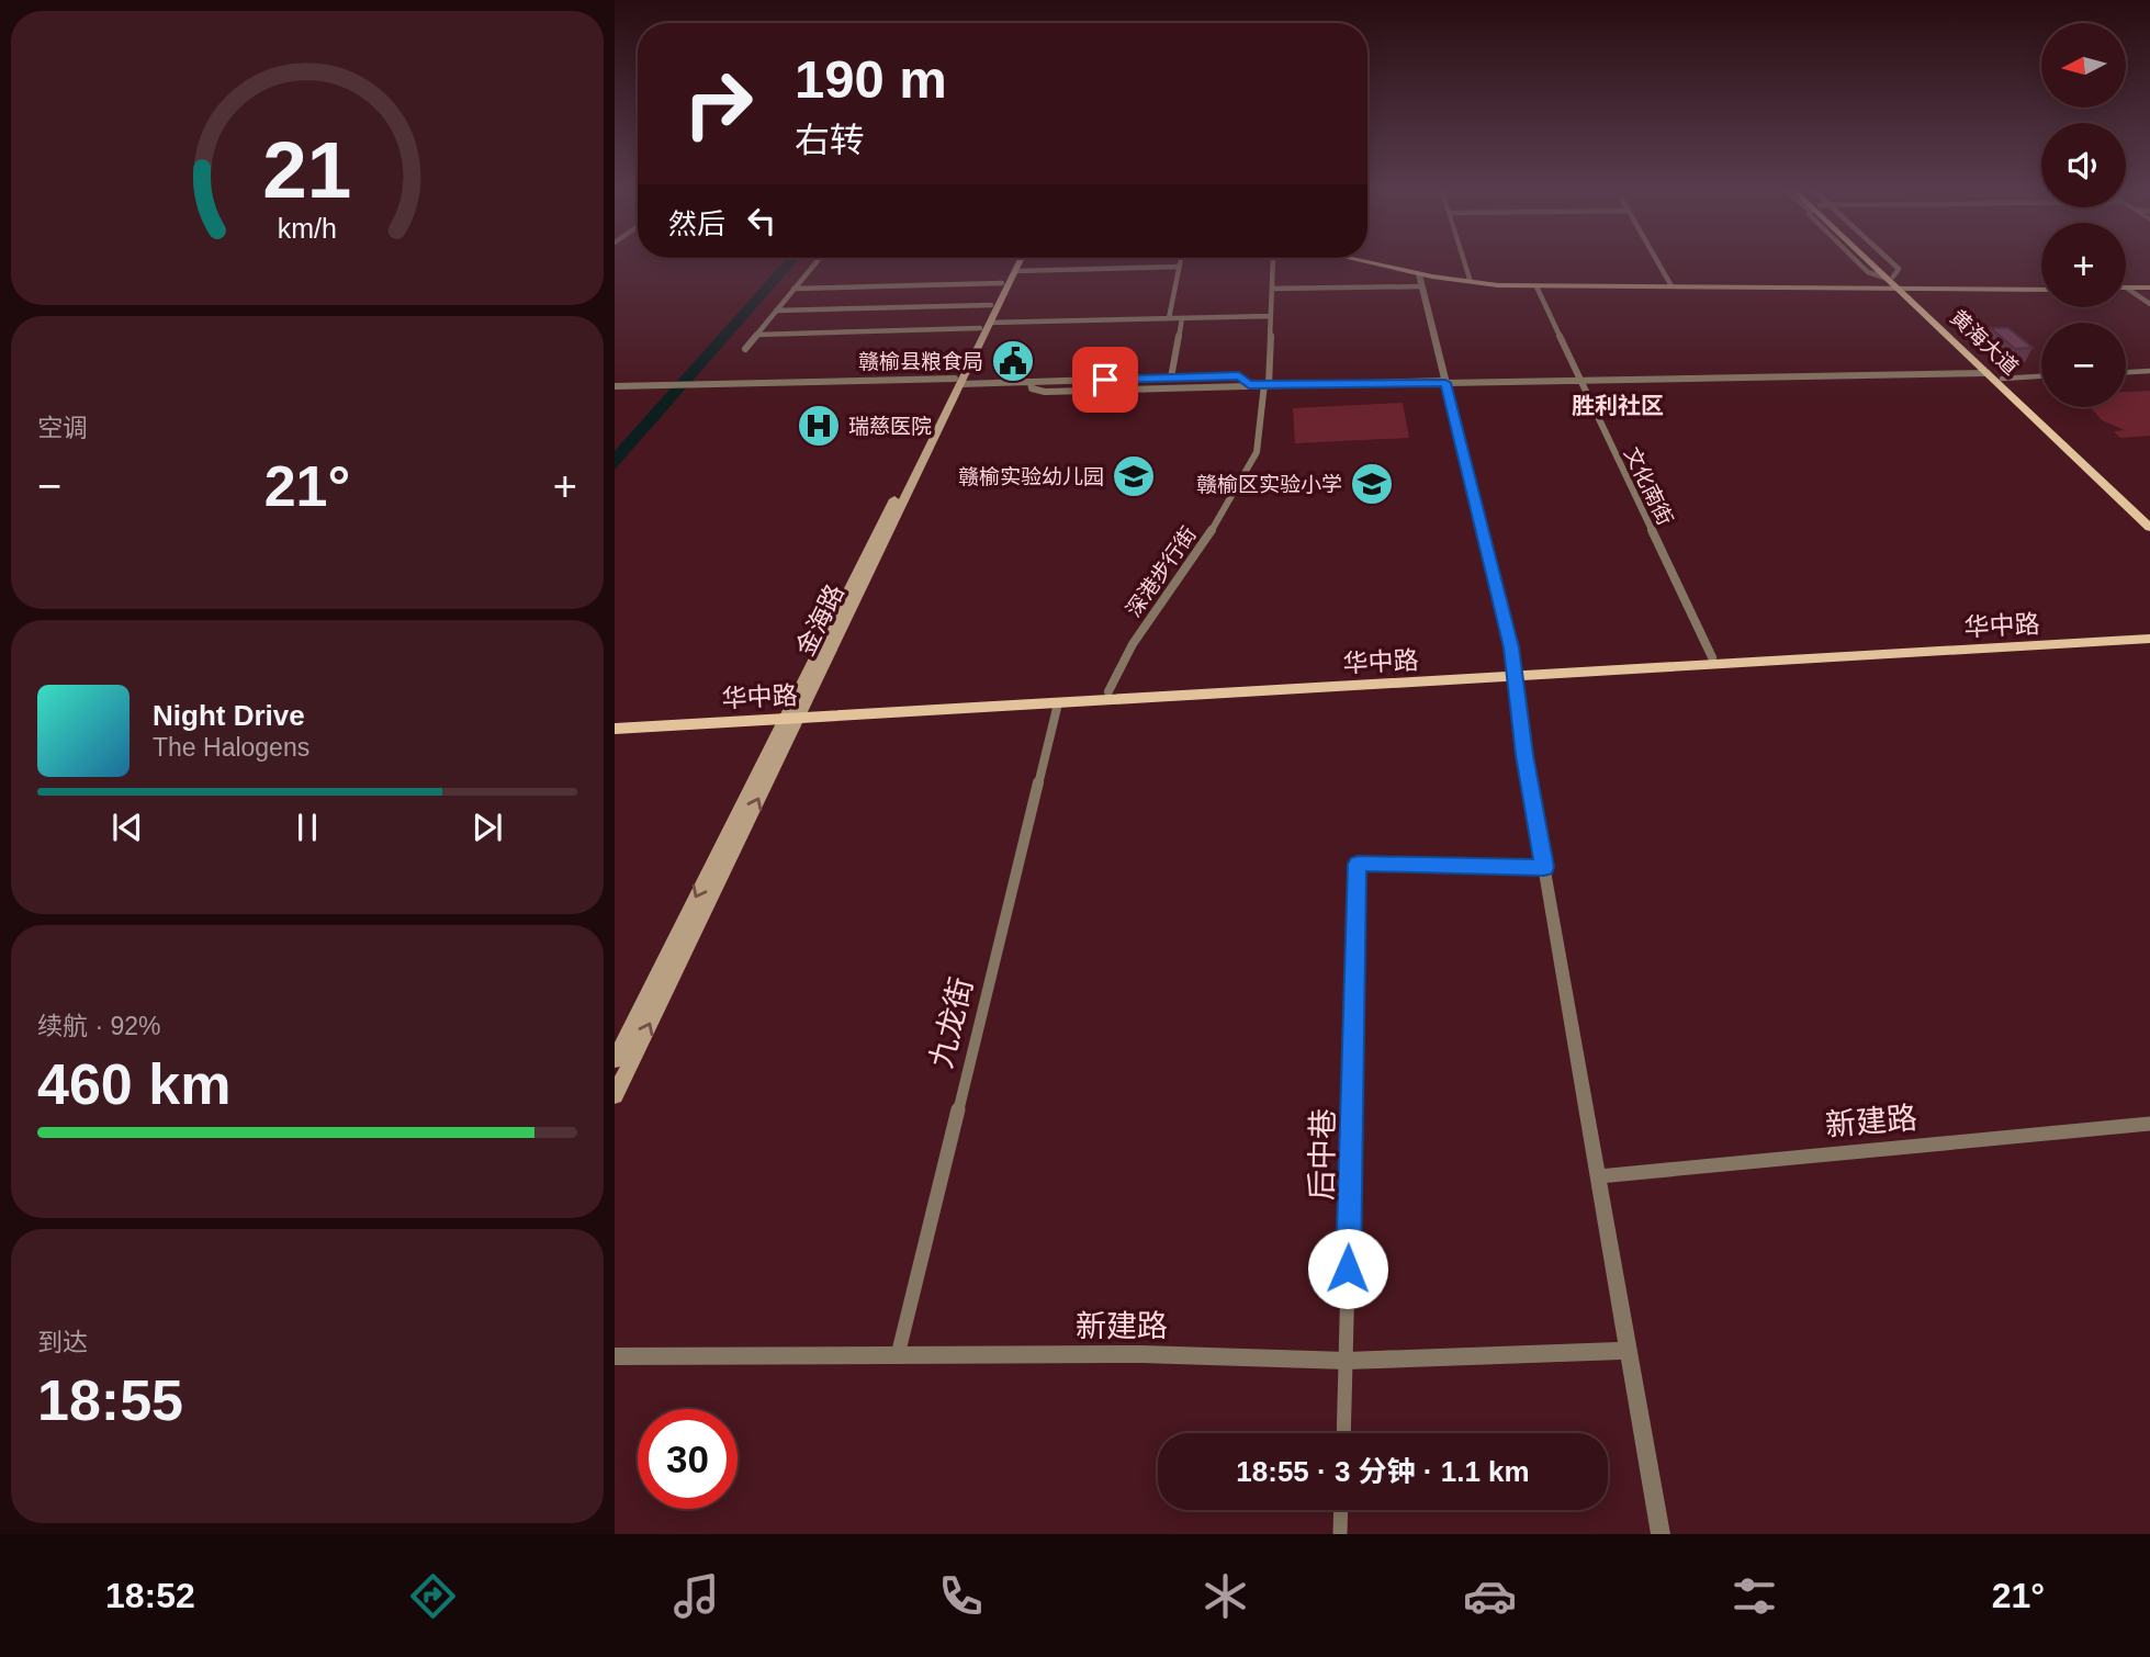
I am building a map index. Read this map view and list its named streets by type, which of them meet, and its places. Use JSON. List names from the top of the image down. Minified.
{"streets":{"main road":["黄海大道","金海路","华中路"],"street":["文化南街","深港步行街","九龙街","新建路","后中巷"]},"crossings":[["文化南街","华中路"],["深港步行街","华中路"],["金海路","华中路"],["华中路","九龙街"],["九龙街","新建路"],["新建路","后中巷"]],"districts":["胜利社区"],"places":{"public building":["赣榆县粮食局"],"hospital":["瑞慈医院"],"school or university":["赣榆实验幼儿园","赣榆区实验小学"]},"north":"left","page":{"map_buttons":["+","−"],"turn":["190 m","右转"],"then":"然后","tile":["空调",["续航 · 92%","460 km"],["到达","18:55"]],"heat":["−","21°","+"],"song":["Night Drive","The Halogens"],"limit":"30","trip":"18:55 · 3 分钟 · 1.1 km","tabs":["18:52","21°"],"gauge":["21","km/h"]}}
